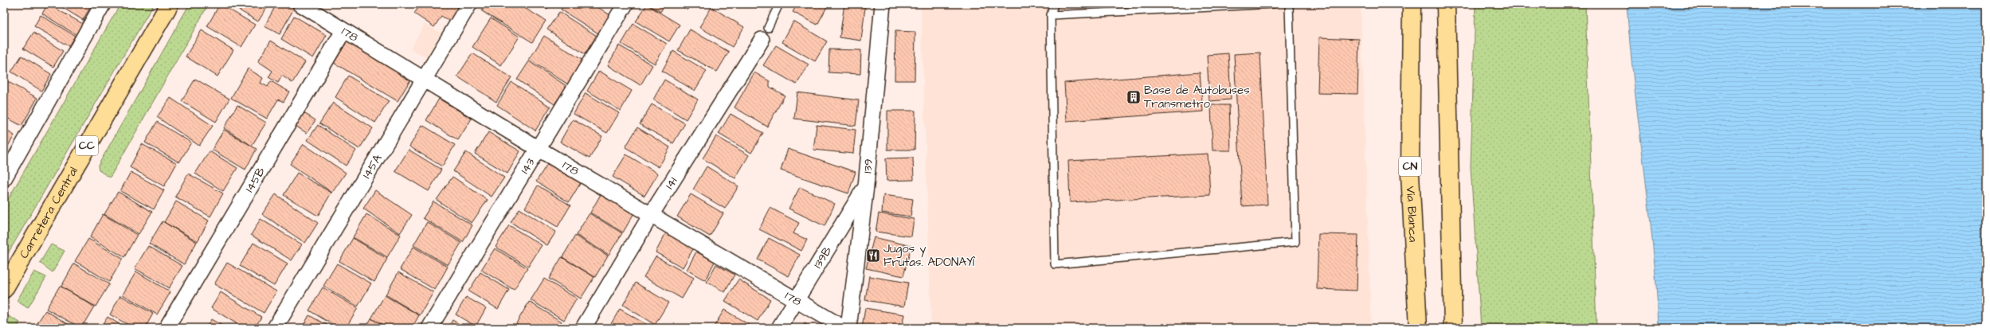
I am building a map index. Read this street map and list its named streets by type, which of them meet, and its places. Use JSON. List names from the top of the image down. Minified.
{"streets":{"main road":["CC","CN","Carretera Central","Vía Blanca"],"street":["178","143","145A","139","145B","141","139B"]},"crossings":[["178","143"],["178","145A"],["178","145B"],["178","141"],["178","139B"],["139","139B"]],"places":{"building":["Base de Autobuses Transmetro"],"restaurant":["Jugos y Frutas. ADONAYÎ"]}}
